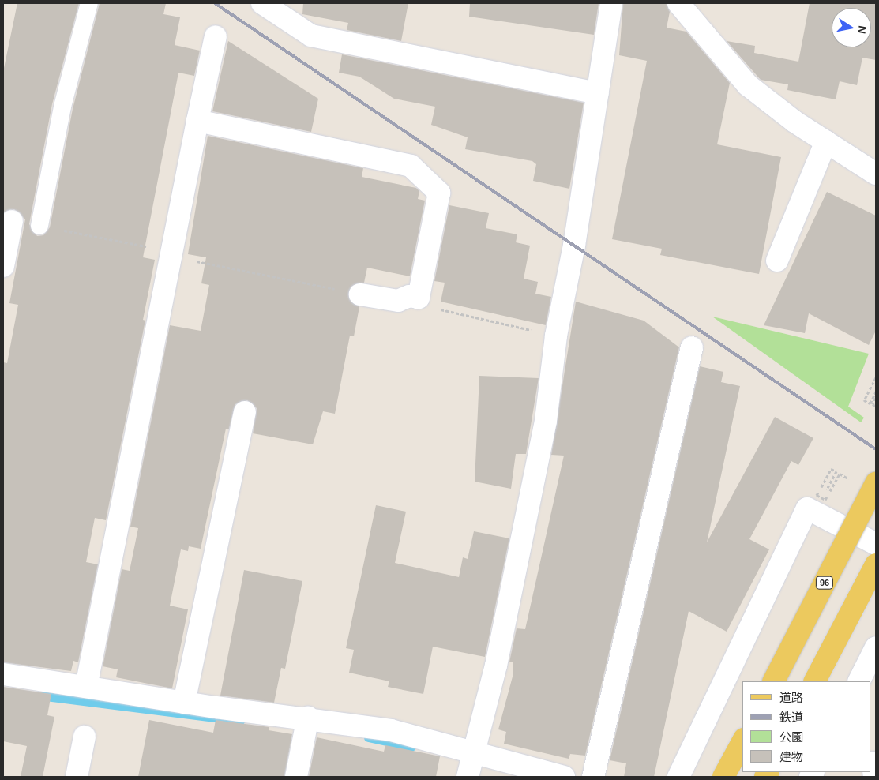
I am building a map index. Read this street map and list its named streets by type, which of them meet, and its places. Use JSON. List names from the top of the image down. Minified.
{"streets":{"main road":["96"]},"legend":["道路","鉄道","公園","建物"],"north":"right"}
